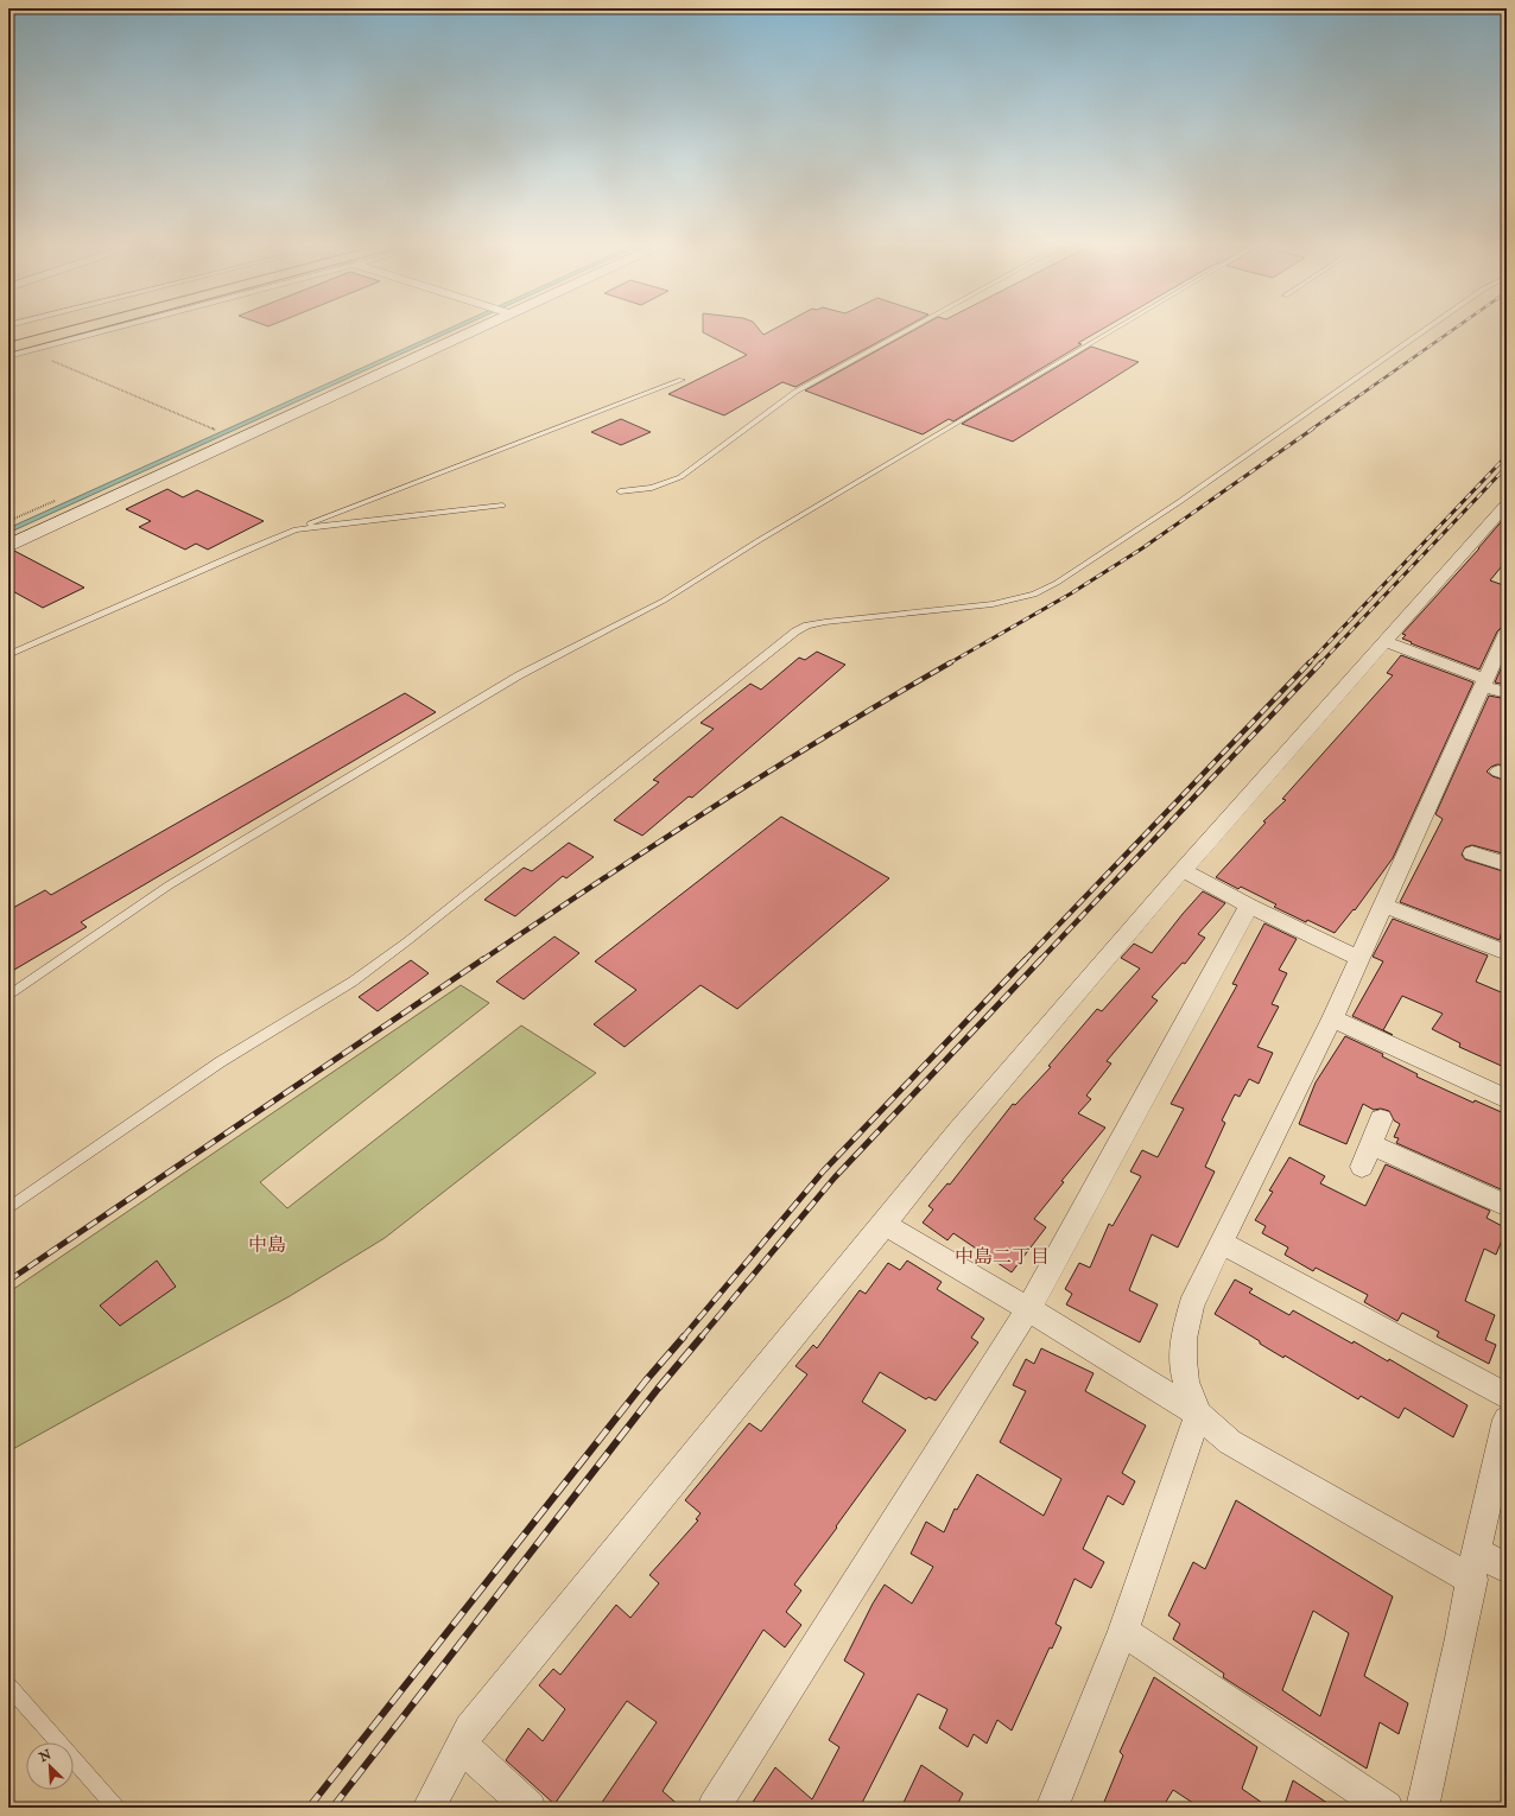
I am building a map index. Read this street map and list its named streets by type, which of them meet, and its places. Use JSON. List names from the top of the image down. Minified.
{"districts":["中島","中島二丁目"],"north":"top left"}
